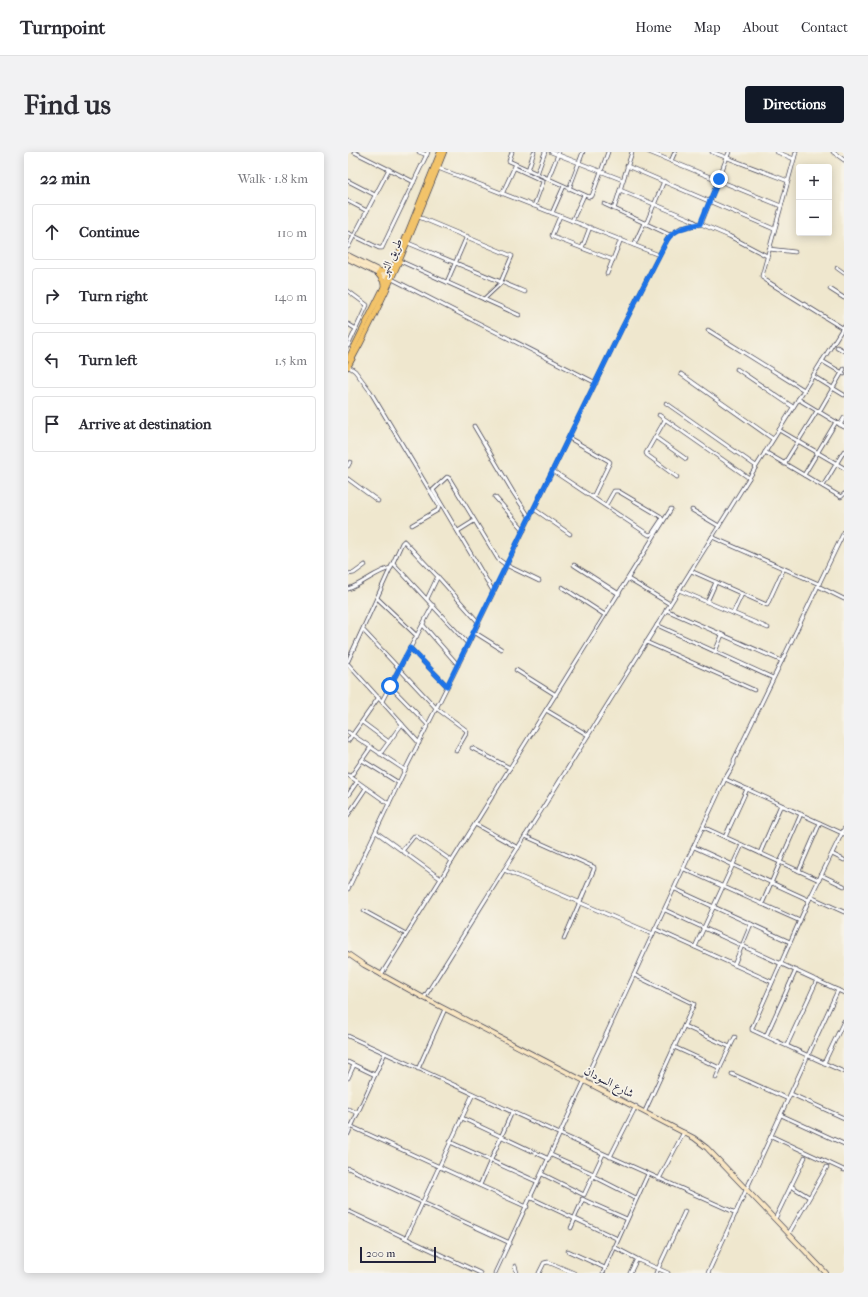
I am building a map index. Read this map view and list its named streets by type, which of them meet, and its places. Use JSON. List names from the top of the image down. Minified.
{"streets":{"main road":["طريق النهر","شارع السودان"]},"scale_bar":"200 m","page":{"header":"Turnpoint","nav":["Home","Map","About","Contact"],"buttons":"Directions","title":"Find us","heading":["22 min","Walk · 1.8 km"],"map_buttons":["+","−"],"list":[["Continue","110 m"],["Turn right","140 m"],["Turn left","1.5 km"],"Arrive at destination"],"scale":"200 m"}}
